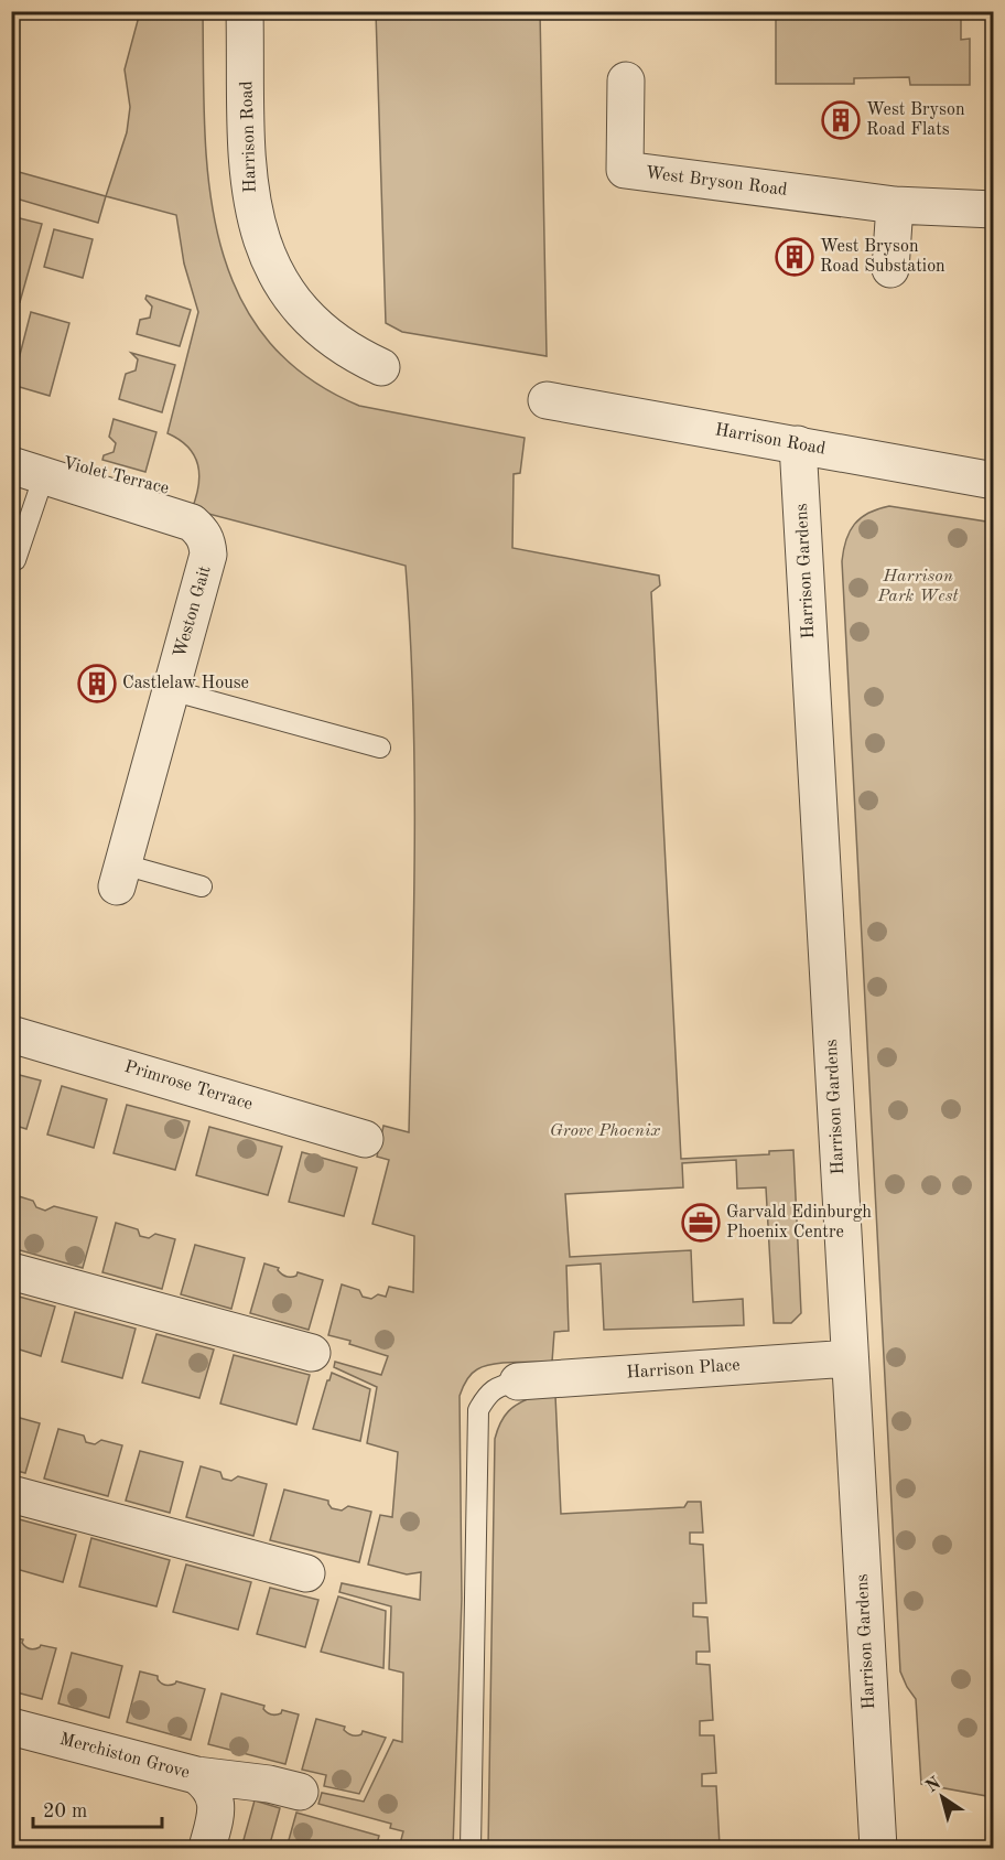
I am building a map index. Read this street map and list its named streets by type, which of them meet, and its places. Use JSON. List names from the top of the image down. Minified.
{"streets":{"street":["Harrison Road","West Bryson Road","Violet Terrace","Harrison Gardens","Weston Gait","Primrose Terrace","Harrison Place","Merchiston Grove"]},"crossings":[["Harrison Road","Harrison Gardens"],["Violet Terrace","Weston Gait"],["Harrison Gardens","Harrison Place"]],"parks":["Harrison Park West","Grove Phoenix"],"places":{"building":["West Bryson Road Flats","West Bryson Road Substation","Castlelaw House"],"office":["Garvald Edinburgh Phoenix Centre"]},"scale_bar":"20 m","north":"top left"}
